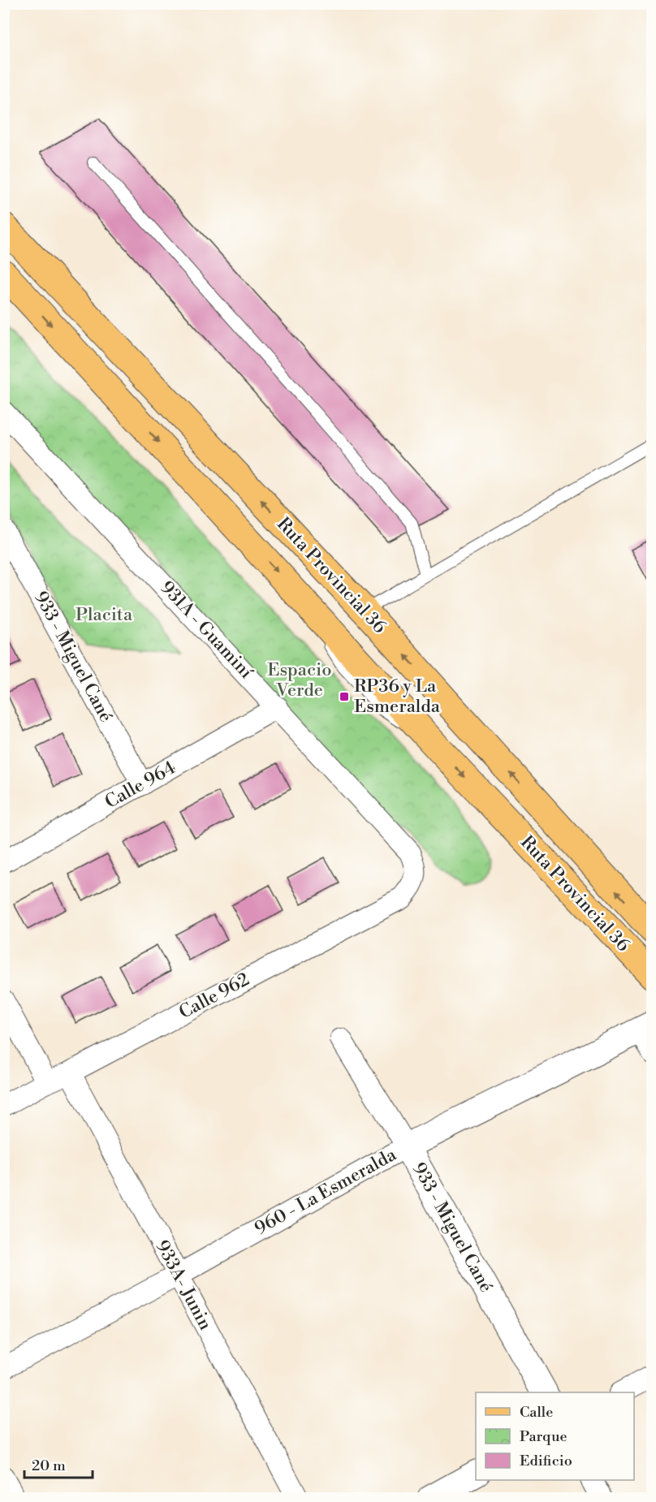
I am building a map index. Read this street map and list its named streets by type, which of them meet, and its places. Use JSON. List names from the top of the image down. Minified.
{"streets":{"main road":["Ruta Provincial 36"],"street":["931A - Guaminí","933 - Miguel Cané","Calle 964","Calle 962","960 - La Esmeralda","933A- Junin"]},"crossings":[["931A - Guaminí","Calle 964"],["931A - Guaminí","Calle 962"],["933 - Miguel Cané","Calle 964"],["933 - Miguel Cané","960 - La Esmeralda"],["Calle 962","933A- Junin"],["960 - La Esmeralda","933A- Junin"]],"parks":["Placita","Espacio Verde"],"places":{"transit":["RP36 y La Esmeralda"]},"legend":["Calle","Parque","Edificio"],"scale_bar":"20 m"}
